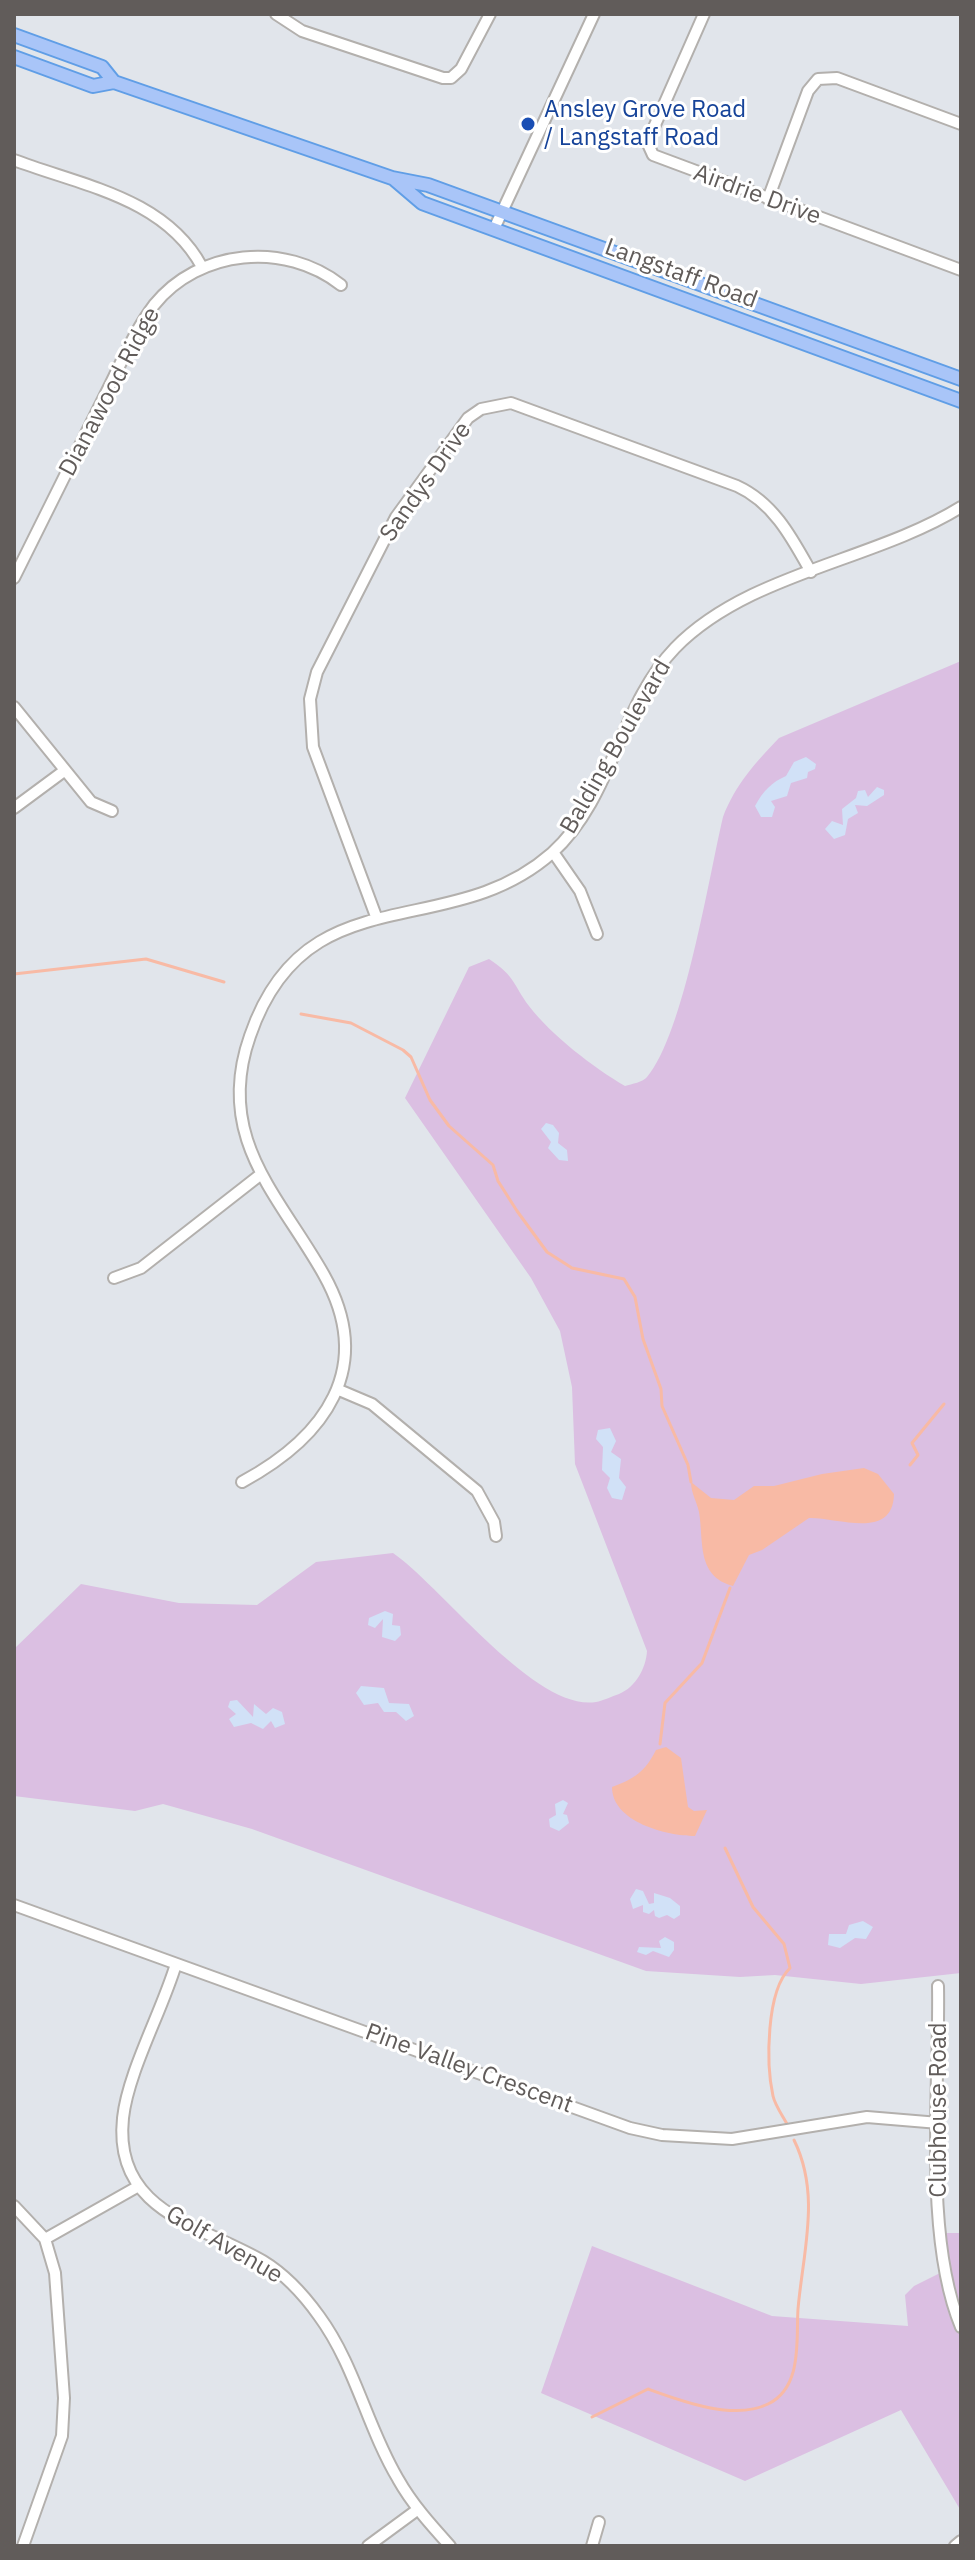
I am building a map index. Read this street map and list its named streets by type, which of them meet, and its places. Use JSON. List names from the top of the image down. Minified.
{"streets":{"main road":["Langstaff Road"],"street":["Airdrie Drive","Dianawood Ridge","Sandys Drive","Balding Boulevard","Pine Valley Crescent","Clubhouse Road","Golf Avenue"]},"crossings":[["Sandys Drive","Balding Boulevard"],["Pine Valley Crescent","Clubhouse Road"]],"places":["Ansley Grove Road / Langstaff Road"]}
